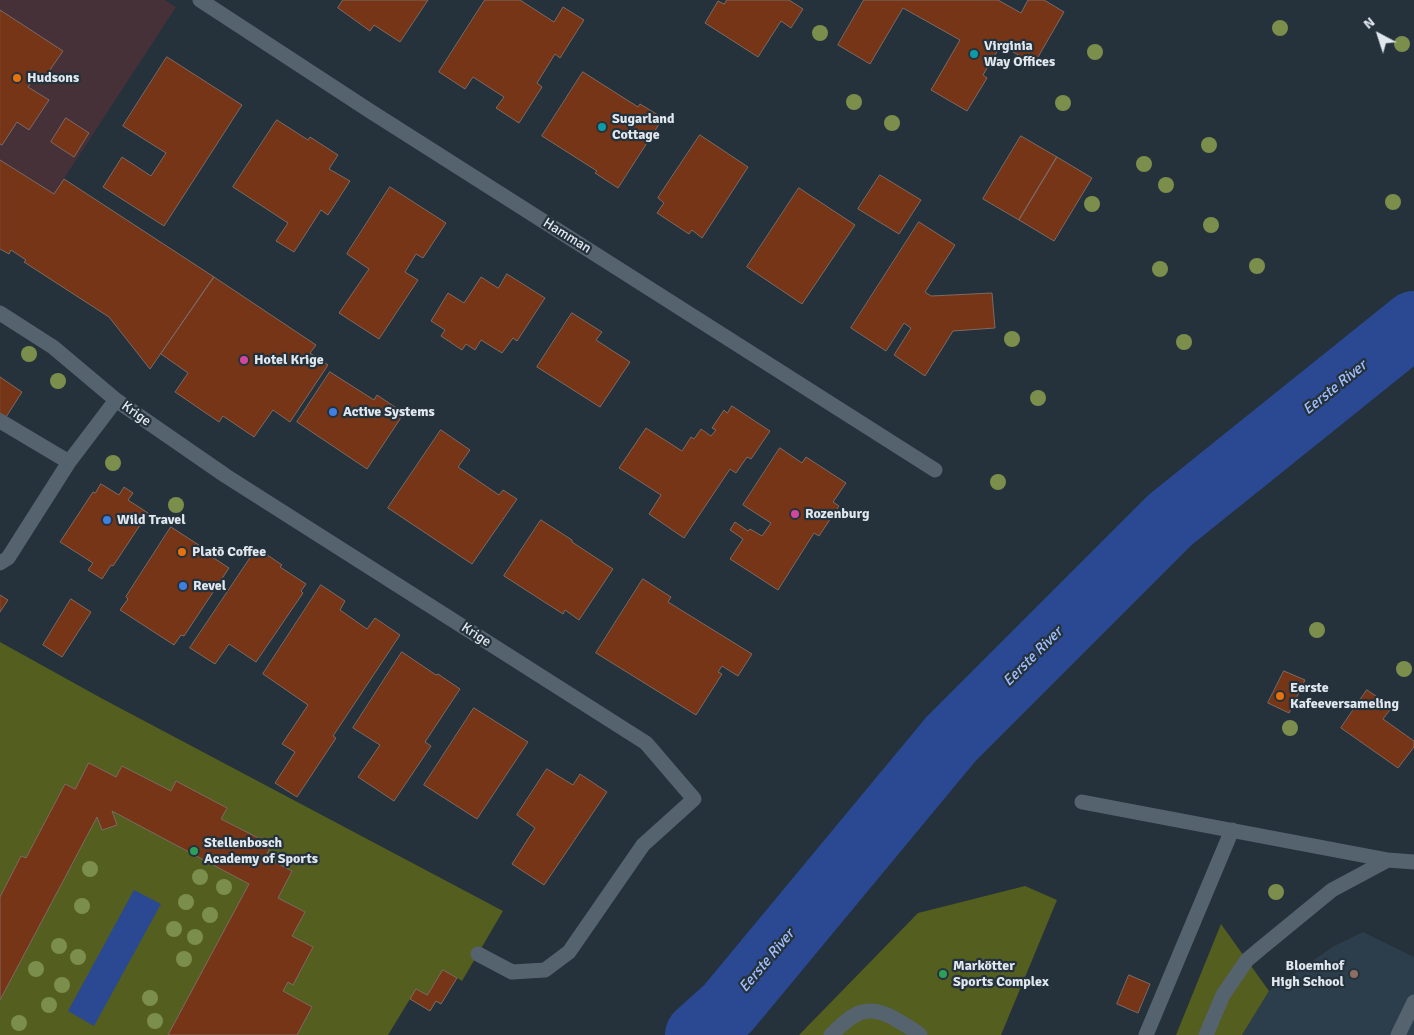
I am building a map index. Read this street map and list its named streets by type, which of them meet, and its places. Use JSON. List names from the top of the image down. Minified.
{"streets":{"street":["Hamman","Krige"]},"water":["Eerste River"],"places":["Virginia Way Offices","Hudsons","Sugarland Cottage","Hotel Krige","Active Systems","Rozenburg","Wild Travel","Platō Coffee","Revel","Eerste Kafeeversameling","Stellenbosch Academy of Sports","Markötter Sports Complex","Bloemhof High School"],"north":"top left"}
